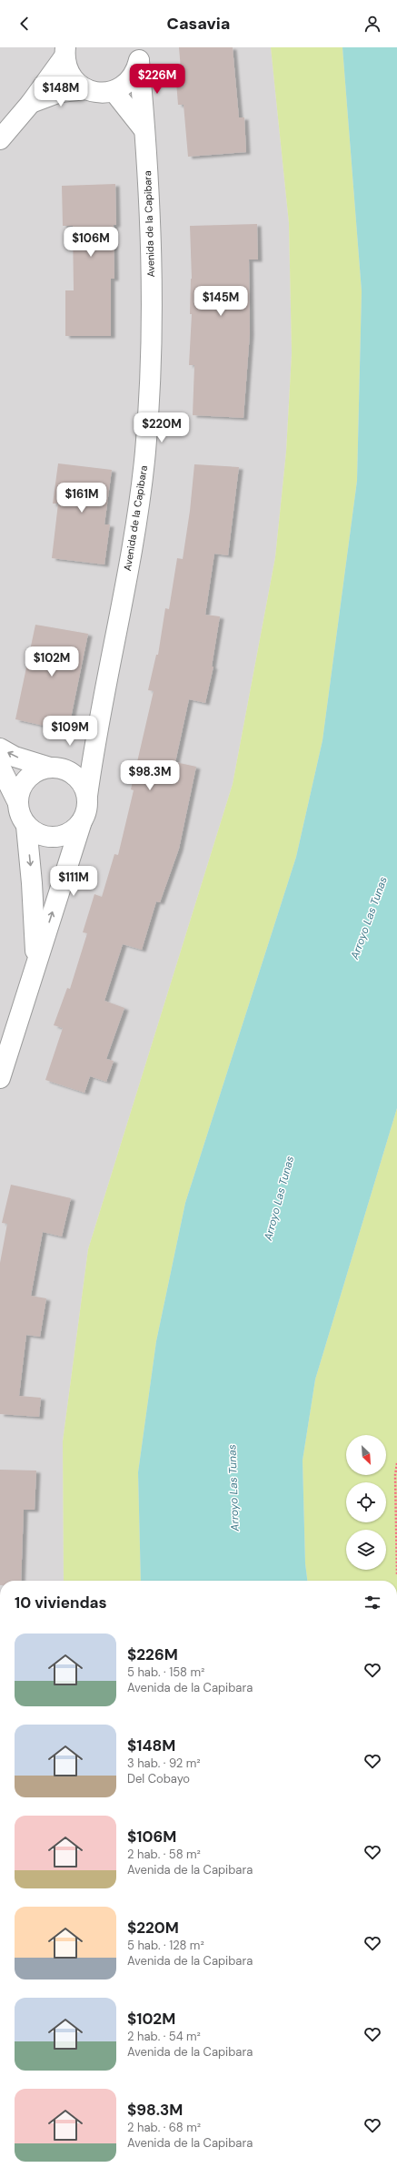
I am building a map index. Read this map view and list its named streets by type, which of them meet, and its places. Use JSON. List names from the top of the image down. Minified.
{"streets":{"street":["Avenida de la Capibara"]},"water":["Arroyo Las Tunas"],"north":"bottom right","page":{"header":"Casavia","price":["$226M","$148M","$106M","$145M","$220M","$161M","$102M","$109M","$98.3M","$111M"],"heading":"10 viviendas","list":[{"name":"$226M","note":"5 hab. · 158 m² · Avenida de la Capibara"},{"name":"$148M","note":"3 hab. · 92 m² · Del Cobayo"},{"name":"$106M","note":"2 hab. · 58 m² · Avenida de la Capibara"},{"name":"$220M","note":"5 hab. · 128 m² · Avenida de la Capibara"},{"name":"$102M","note":"2 hab. · 54 m² · Avenida de la Capibara"},{"name":"$98.3M","note":"2 hab. · 68 m² · Avenida de la Capibara"}]}}
